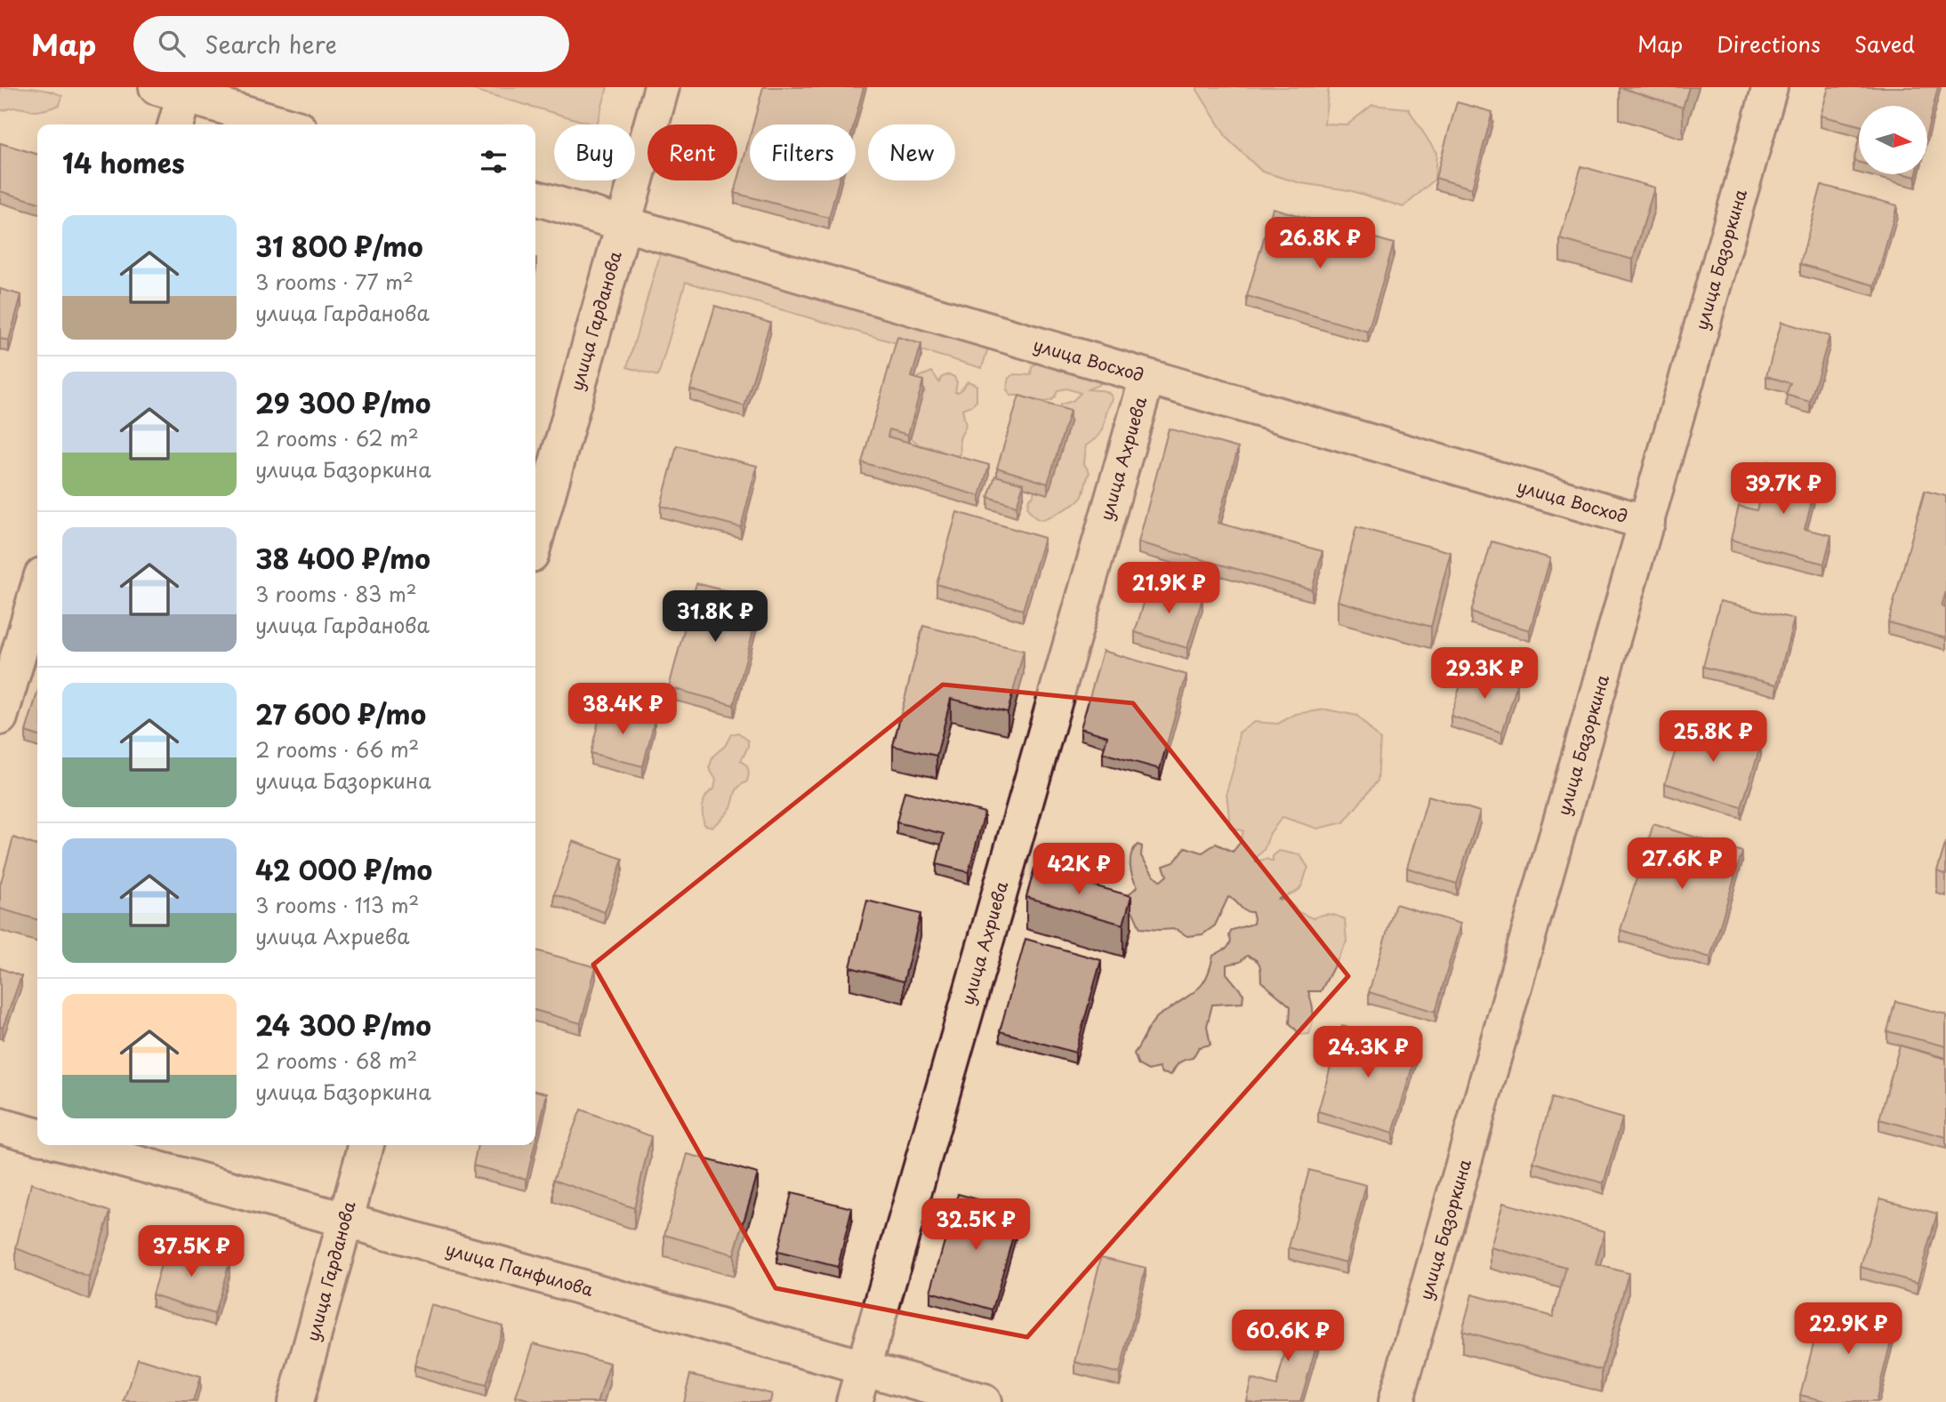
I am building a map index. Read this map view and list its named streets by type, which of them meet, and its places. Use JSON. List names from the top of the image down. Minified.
{"streets":{"street":["улица Базоркина","улица Гарданова","улица Восход","улица Ахриева","улица Панфилова"]},"crossings":[["улица Базоркина","улица Восход"],["улица Гарданова","улица Восход"],["улица Гарданова","улица Панфилова"],["улица Восход","улица Ахриева"],["улица Ахриева","улица Панфилова"]],"north":"right","page":{"header":"Map","search":"Search here","nav":["Map","Directions","Saved"],"chip":["Buy","Rent","Filters","New"],"heading":"14 homes","list":[{"name":"31 800 ₽/mo","note":"3 rooms · 77 m² · улица Гарданова"},{"name":"29 300 ₽/mo","note":"2 rooms · 62 m² · улица Базоркина"},{"name":"38 400 ₽/mo","note":"3 rooms · 83 m² · улица Гарданова"},{"name":"27 600 ₽/mo","note":"2 rooms · 66 m² · улица Базоркина"},{"name":"42 000 ₽/mo","note":"3 rooms · 113 m² · улица Ахриева"},{"name":"24 300 ₽/mo","note":"2 rooms · 68 m² · улица Базоркина"}],"price":["26.8K ₽","39.7K ₽","21.9K ₽","31.8K ₽","29.3K ₽","38.4K ₽","25.8K ₽","27.6K ₽","42K ₽","24.3K ₽","32.5K ₽","37.5K ₽","22.9K ₽","60.6K ₽"]}}
